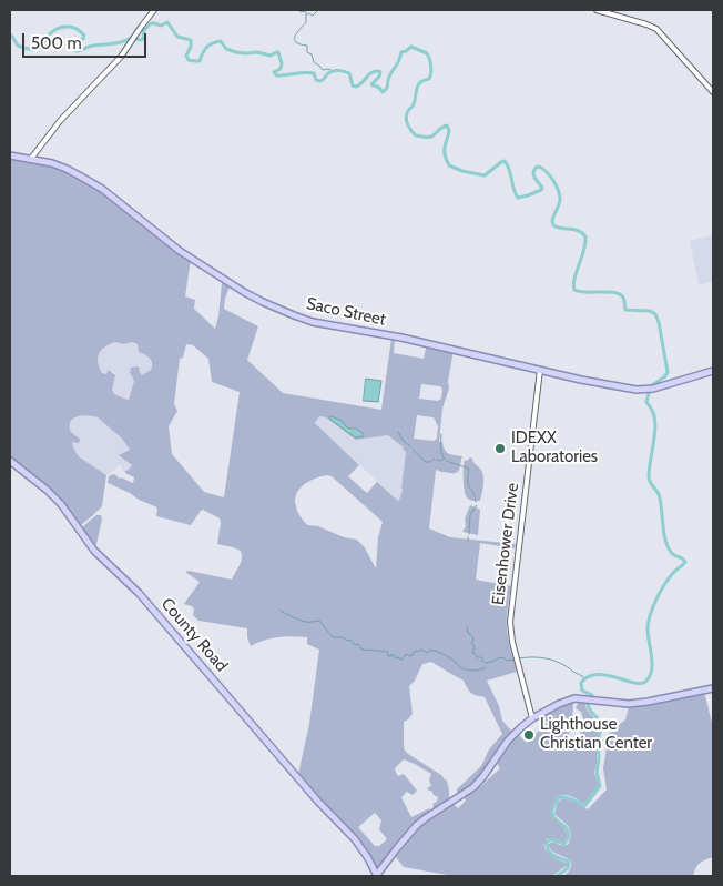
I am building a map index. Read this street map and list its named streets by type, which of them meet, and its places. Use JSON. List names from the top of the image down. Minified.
{"streets":{"main road":["Saco Street","County Road"],"street":["Eisenhower Drive"]},"crossings":[["Saco Street","Eisenhower Drive"]],"places":["IDEXX Laboratories","Lighthouse Christian Center"],"scale_bar":"500 m"}
